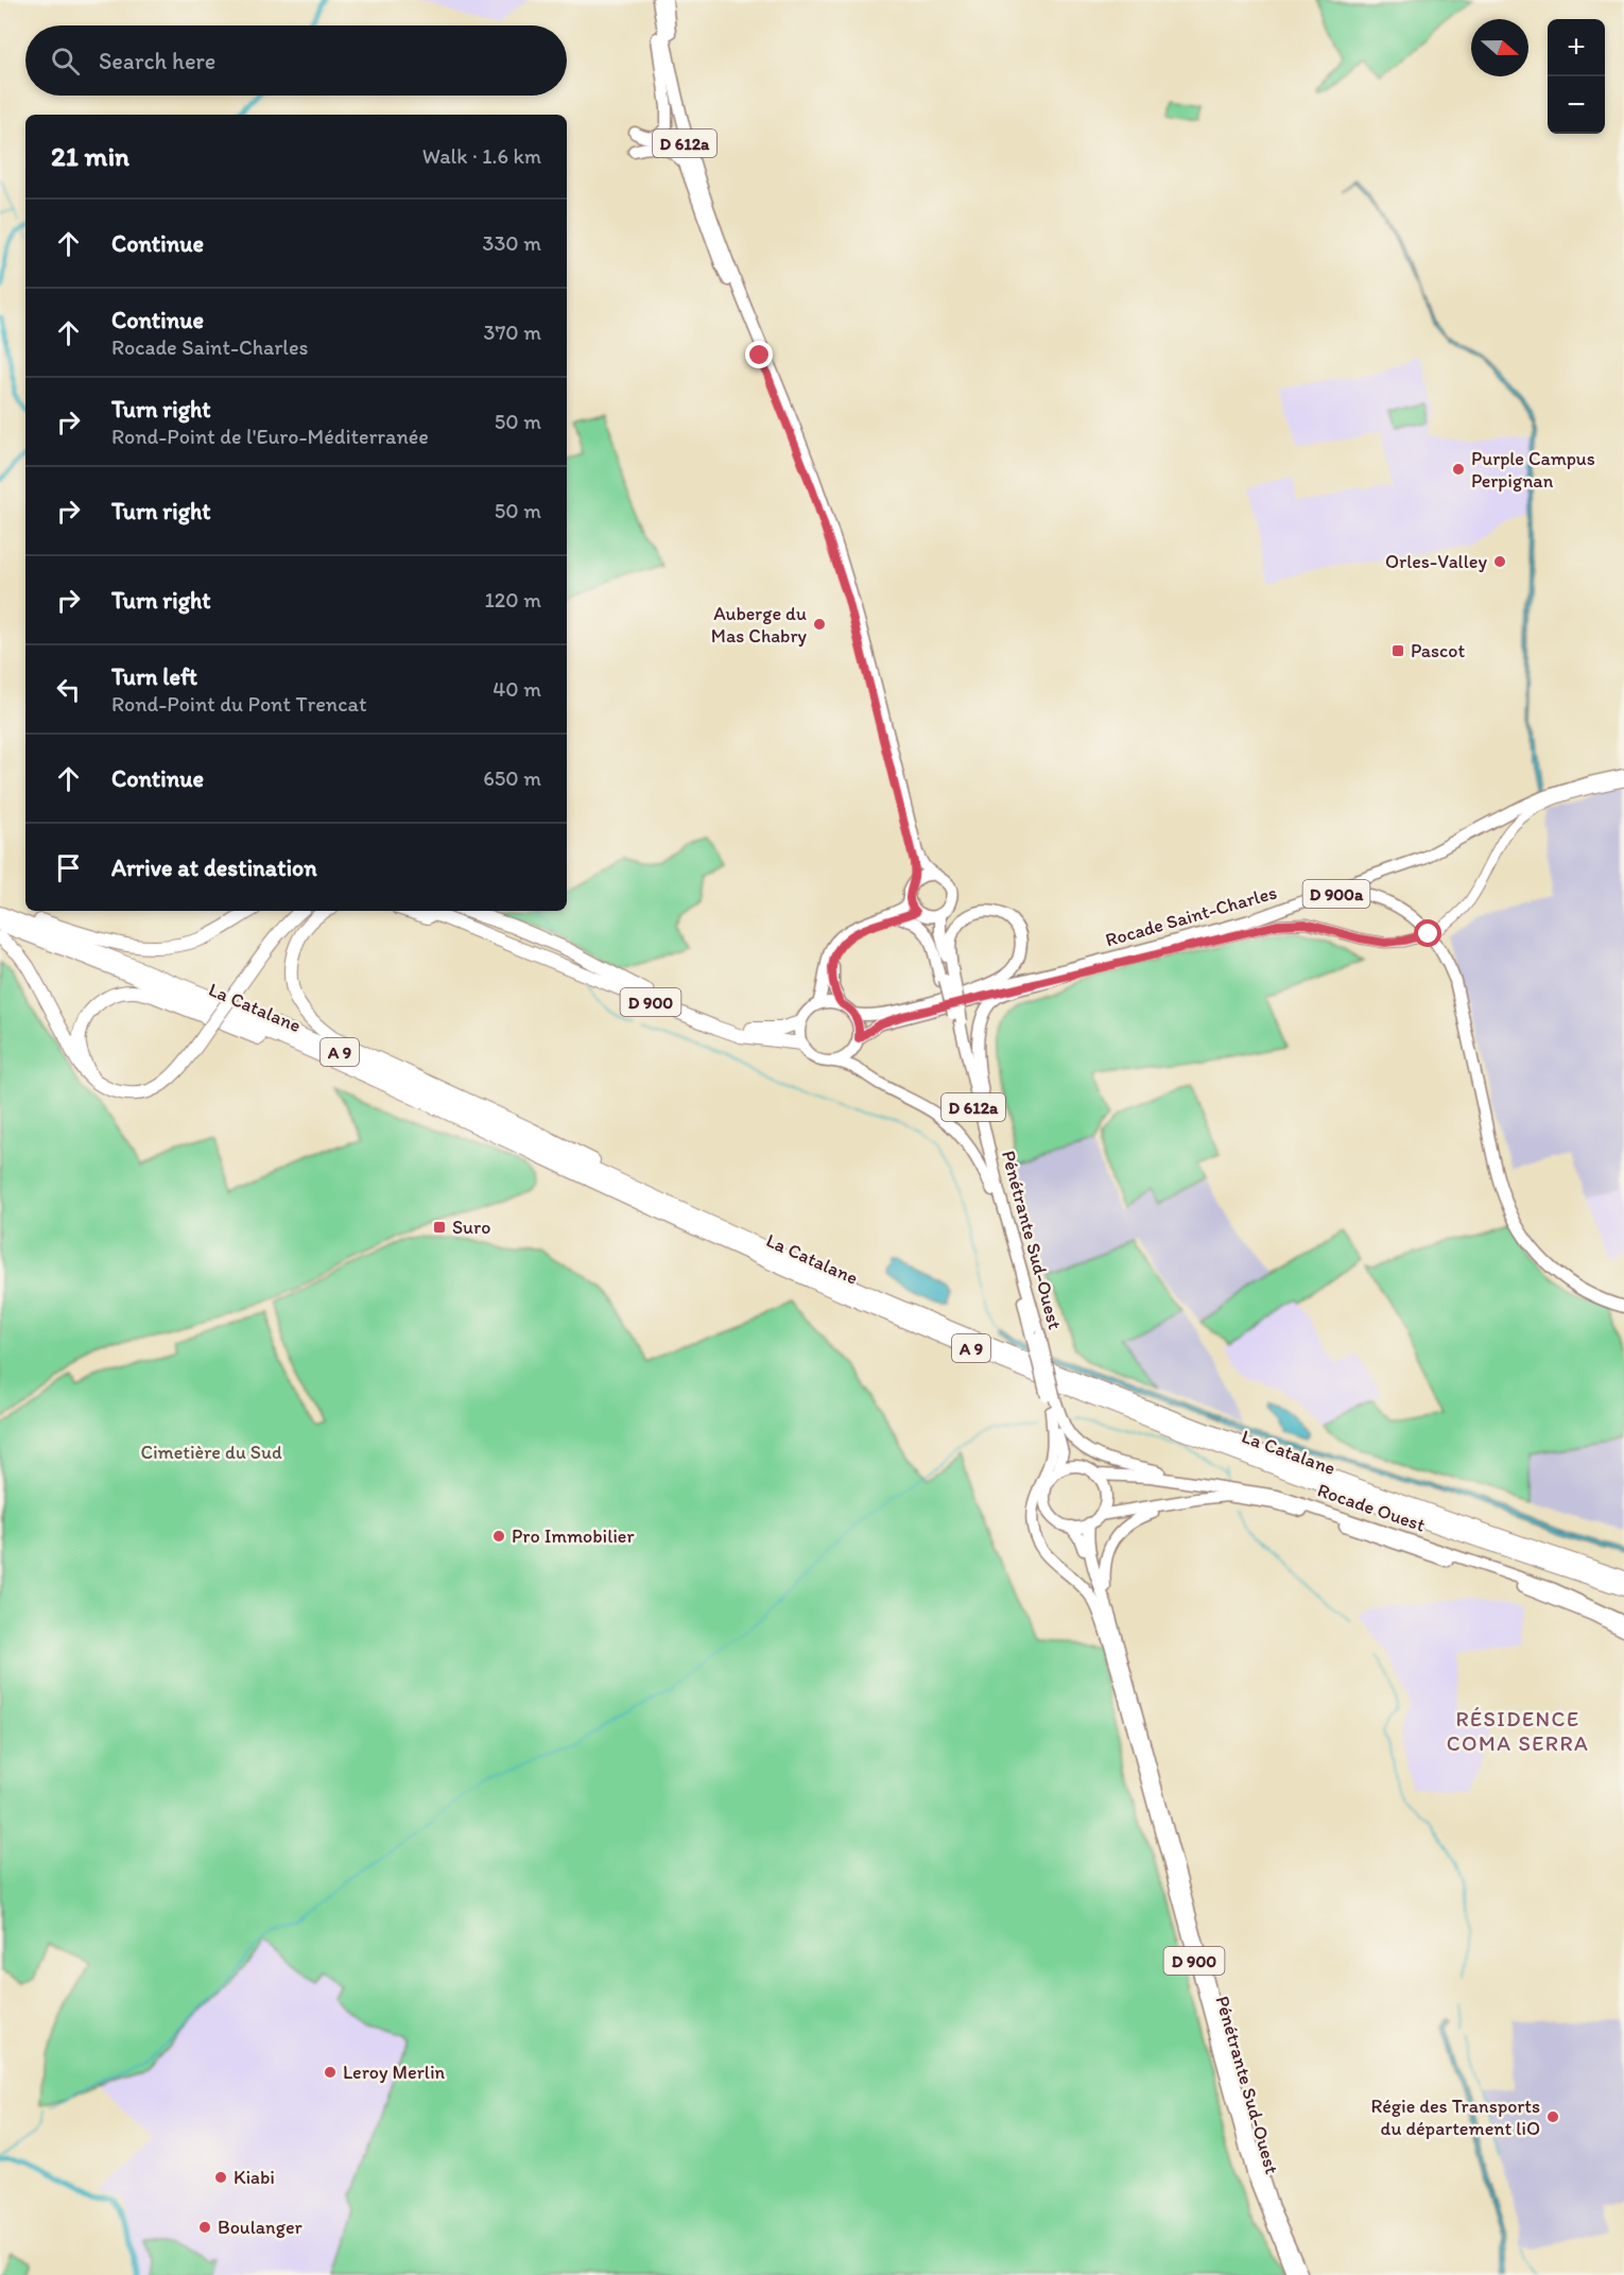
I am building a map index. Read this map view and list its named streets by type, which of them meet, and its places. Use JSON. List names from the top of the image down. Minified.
{"streets":{"highway":["D 900","La Catalane","A 9"],"main road":["D 612a","D 900a","Rocade Saint-Charles","Pénétrante Sud-Ouest","Rocade Ouest"]},"crossings":[["D 612a","Pénétrante Sud-Ouest"],["D 900a","Rocade Saint-Charles"],["D 900a","Pénétrante Sud-Ouest"],["Rocade Saint-Charles","D 900"],["Pénétrante Sud-Ouest","Rocade Ouest"]],"districts":["RÉSIDENCE COMA SERRA"],"parks":["Cimetière du Sud"],"places":{"other":["Purple Campus Perpignan","Orles-Valley","Auberge du Mas Chabry","Pro Immobilier","Leroy Merlin","Régie des Transports du département liO","Kiabi","Boulanger"],"transit":["Pascot","Suro"]},"north":"right","page":{"map_buttons":["+","−"],"search":"Search here","heading":["21 min","Walk · 1.6 km"],"list":[["Continue","330 m"],["Continue","Rocade Saint-Charles","370 m"],["Turn right","Rond-Point de l'Euro-Méditerranée","50 m"],["Turn right","50 m"],["Turn right","120 m"],["Turn left","Rond-Point du Pont Trencat","40 m"],["Continue","650 m"],"Arrive at destination"]}}
